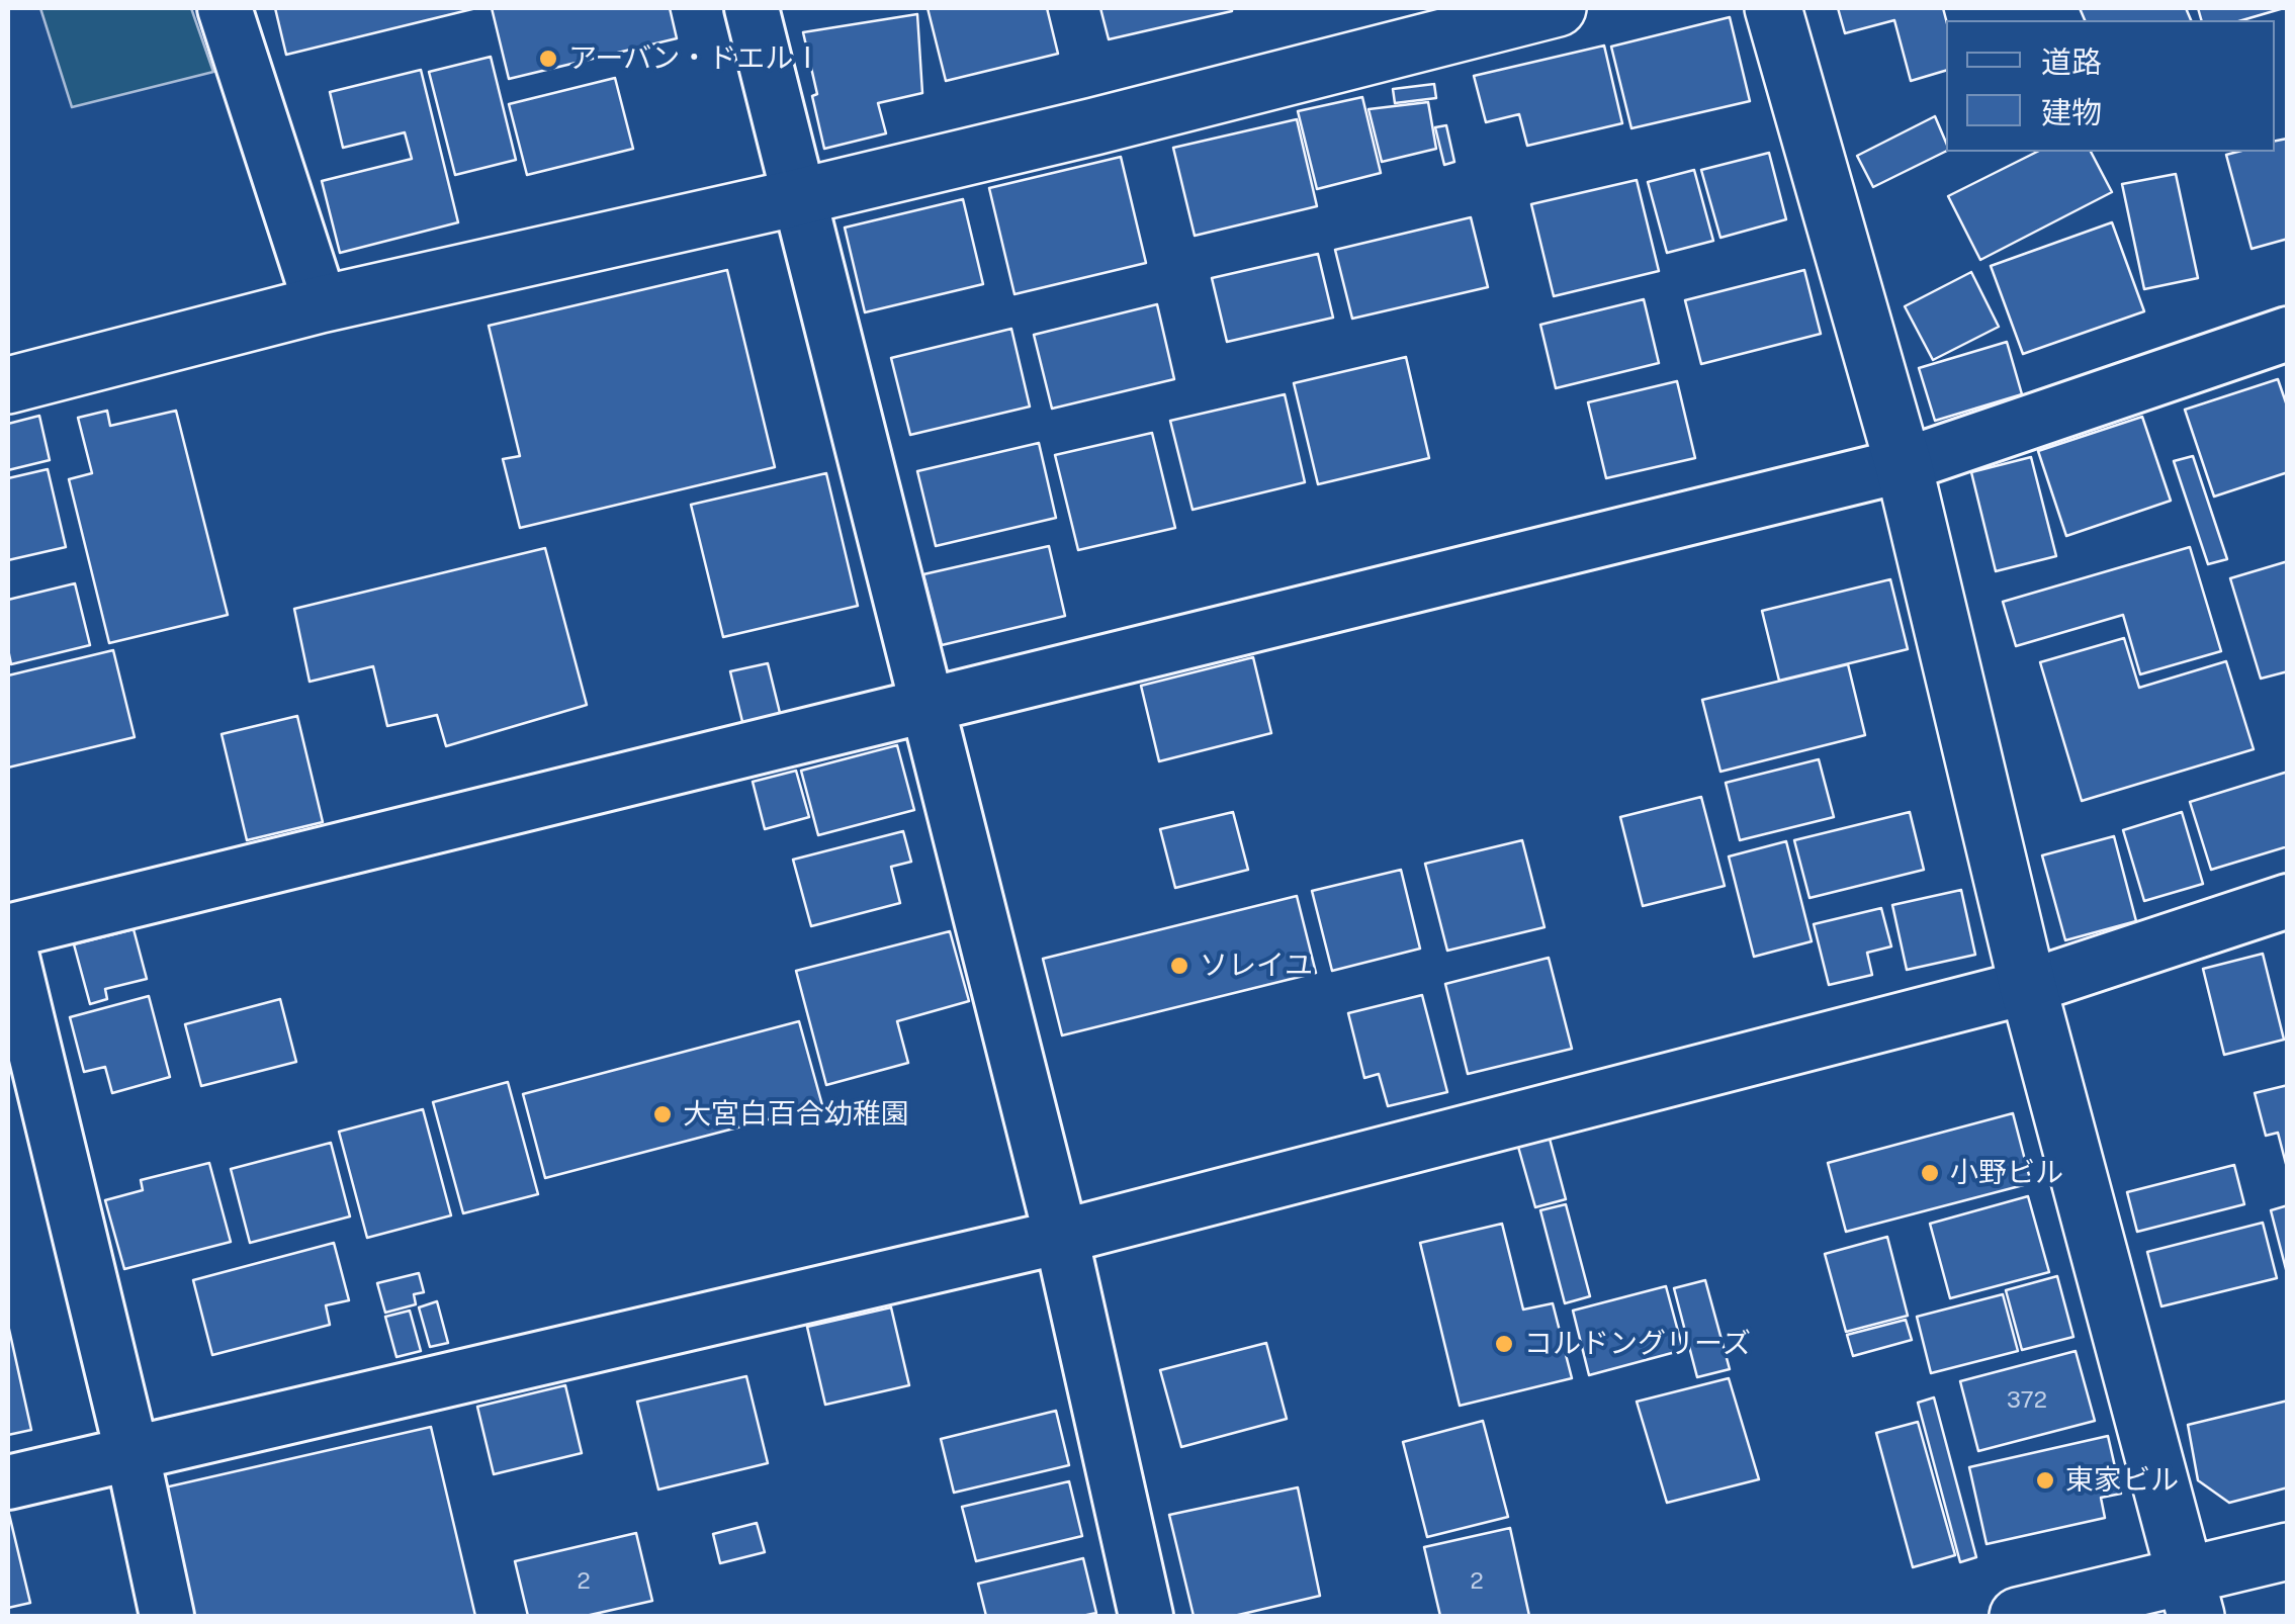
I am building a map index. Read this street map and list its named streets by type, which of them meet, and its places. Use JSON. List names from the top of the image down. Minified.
{"places":["アーバン・ドエルⅠ","ソレイユ","大宮白百合幼稚園","小野ビル","コルドングリーズ","東家ビル"],"house_numbers":["372","2","2"],"legend":["道路","建物"]}
